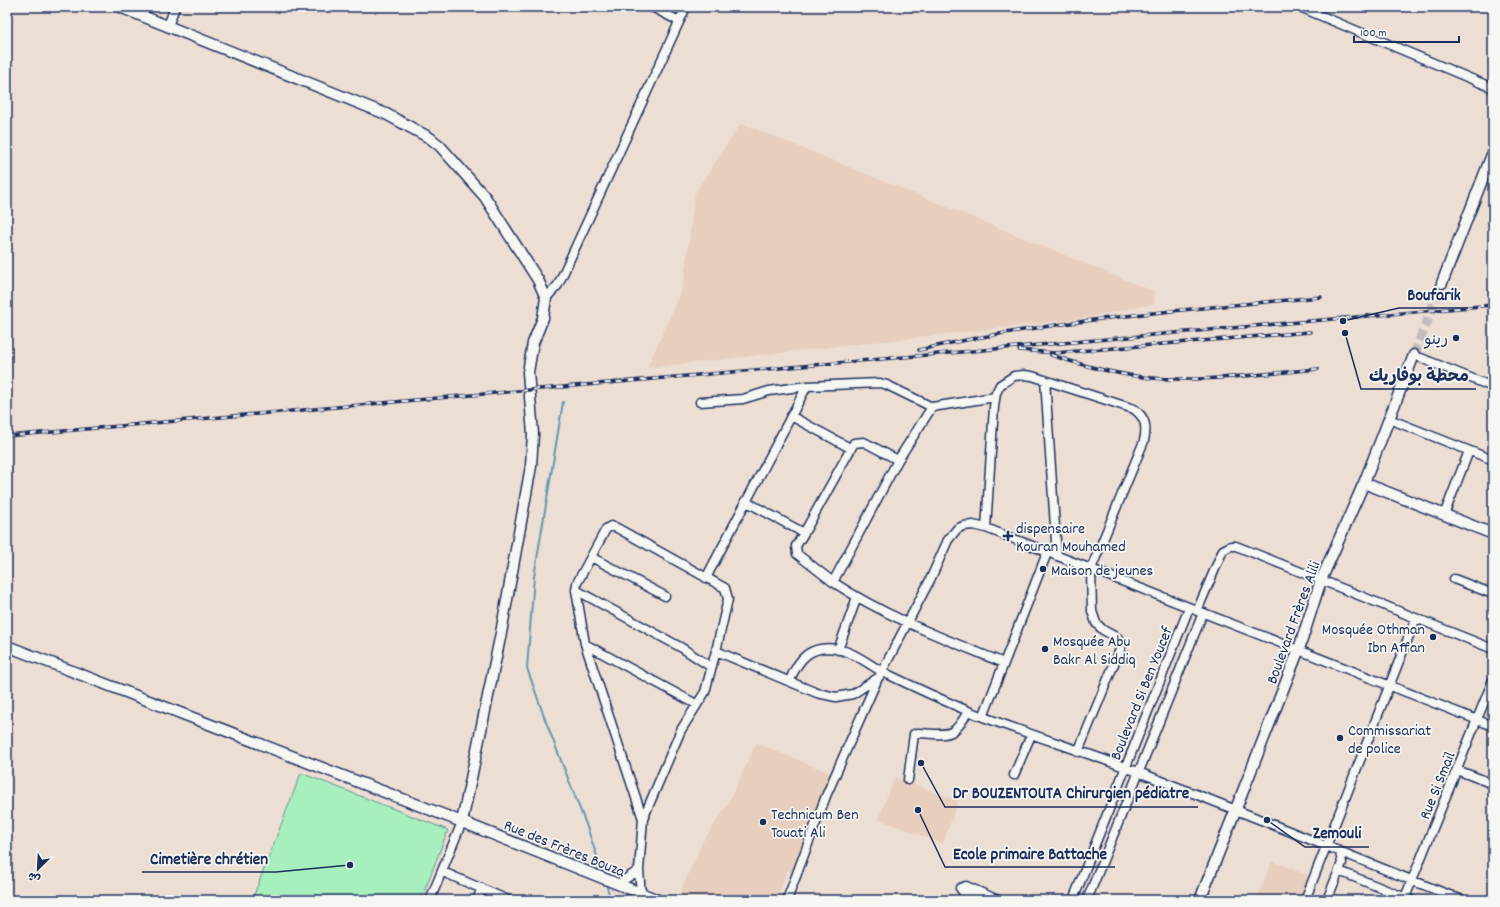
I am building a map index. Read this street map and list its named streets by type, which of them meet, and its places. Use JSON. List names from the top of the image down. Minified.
{"streets":{"main road":["Boulevard Frères Alili","Rue des Frères Bouza"],"street":["Boulevard Si Ben Youcef","Rue Si Smaïl"]},"crossings":[["Boulevard Frères Alili","Boulevard Si Ben Youcef"]],"places":{"other":["Boufarik","محطة بوفاريك","رينو","Maison de jeunes","Mosquée Othman Ibn Affan","Mosquée Abu Bakr Al Siddiq","Commissariat de police","Dr BOUZENTOUTA Chirurgien pédiatre","Ecole primaire Battache","Zemouli","Technicum Ben Touati Ali","Cimetière chrétien"],"health":["dispensaire Kouran Mouhamed"]},"scale_bar":"100 m","north":"bottom left"}
